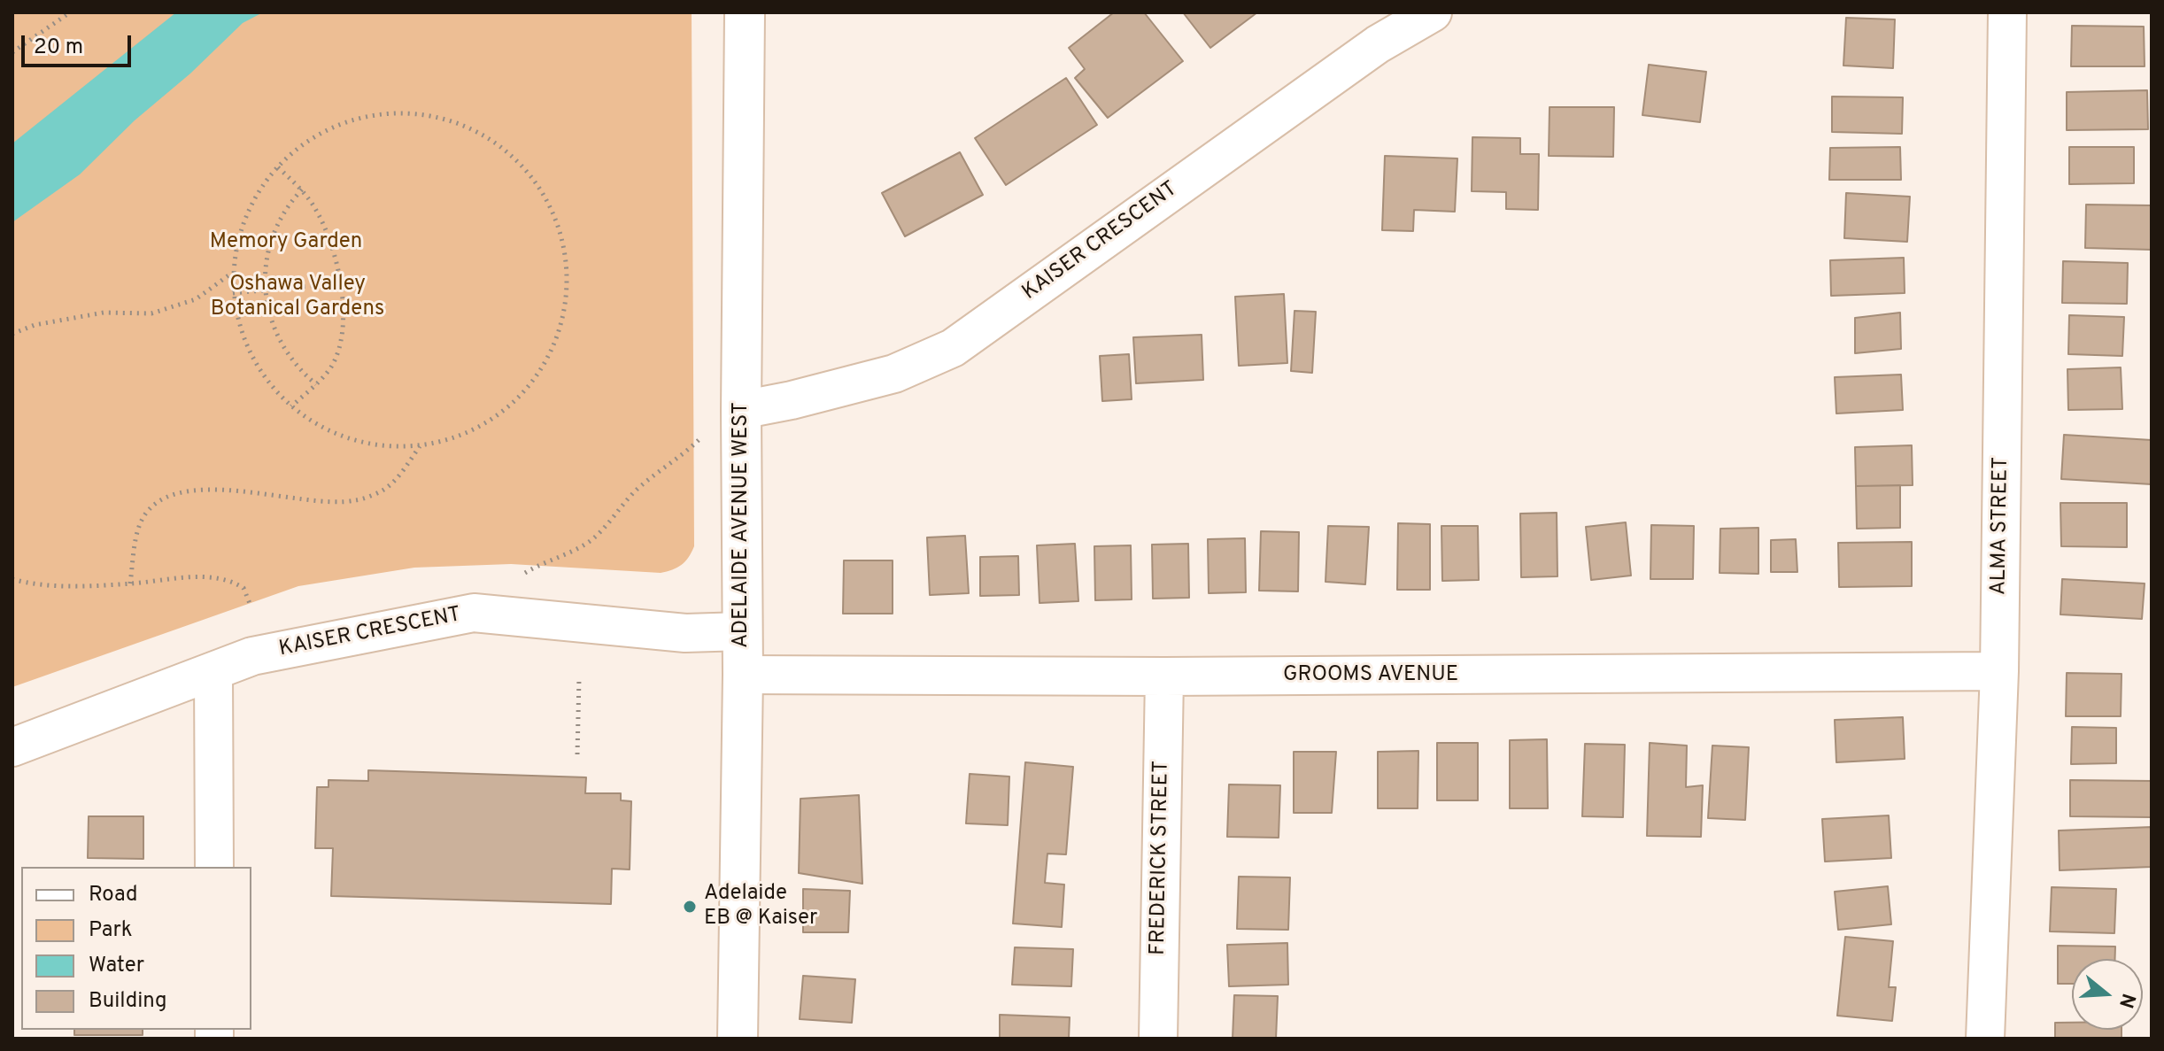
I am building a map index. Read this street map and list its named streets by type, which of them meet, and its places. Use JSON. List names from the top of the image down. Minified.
{"streets":{"main road":["ADELAIDE AVENUE WEST"],"street":["KAISER CRESCENT","ALMA STREET","GROOMS AVENUE","FREDERICK STREET"]},"crossings":[["KAISER CRESCENT","ADELAIDE AVENUE WEST"],["ADELAIDE AVENUE WEST","GROOMS AVENUE"],["ALMA STREET","GROOMS AVENUE"],["GROOMS AVENUE","FREDERICK STREET"]],"parks":["Memory Garden","Oshawa Valley Botanical Gardens"],"places":["Adelaide EB @ Kaiser"],"legend":["Road","Park","Water","Building"],"scale_bar":"20 m","north":"right"}
